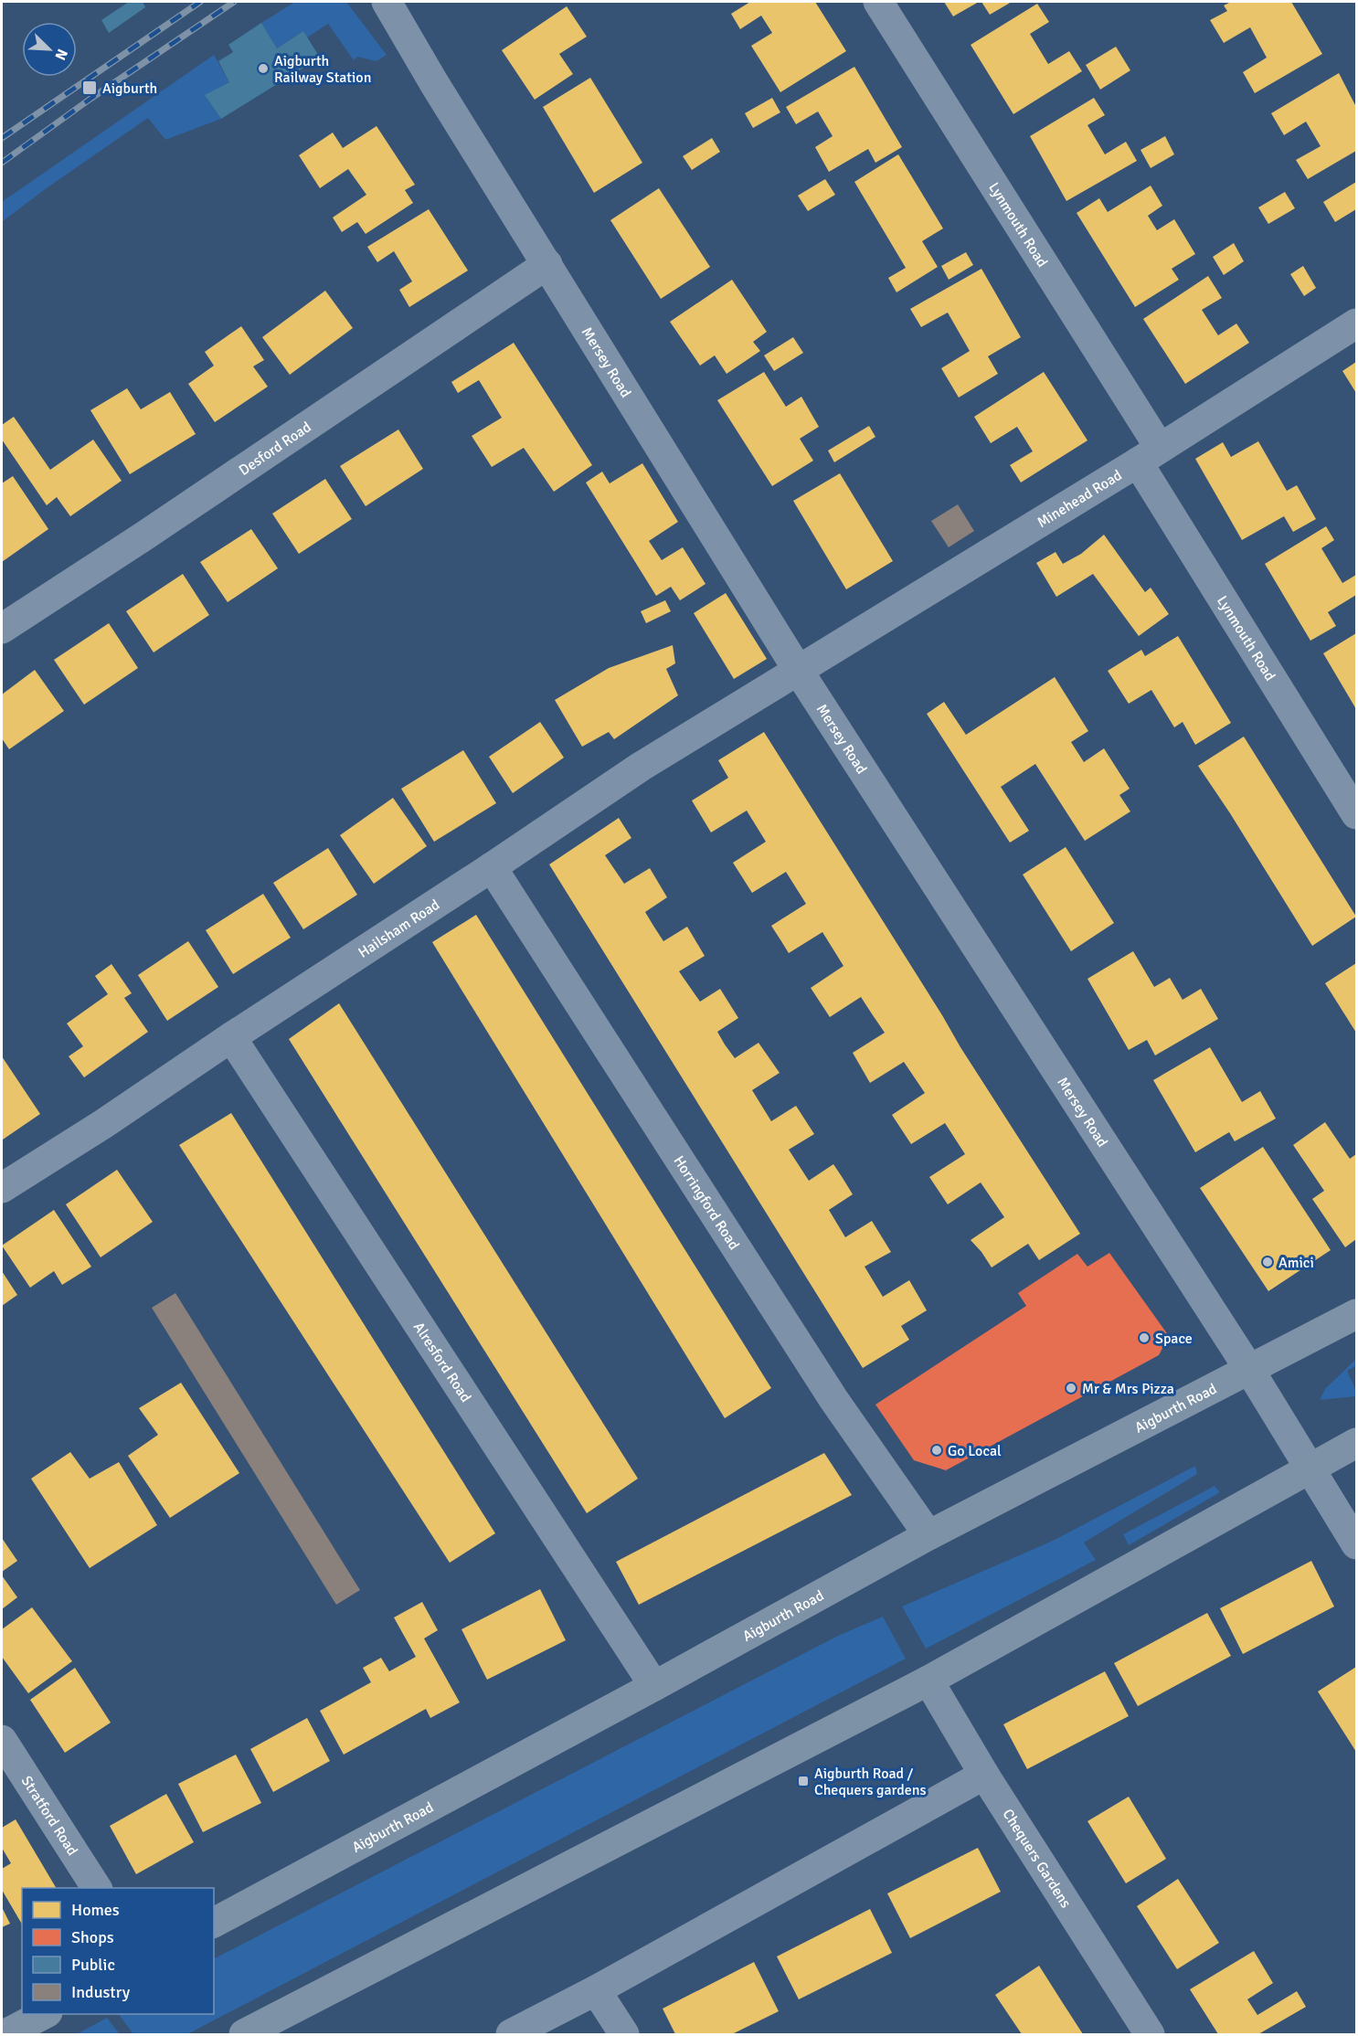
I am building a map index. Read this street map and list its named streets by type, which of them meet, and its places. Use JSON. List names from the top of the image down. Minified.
{"streets":{"highway":["Aigburth Road"],"street":["Lynmouth Road","Mersey Road","Desford Road","Minehead Road","Hailsham Road","Horringford Road","Alresford Road","Stratford Road","Chequers Gardens"]},"crossings":[["Lynmouth Road","Minehead Road"],["Mersey Road","Desford Road"],["Mersey Road","Minehead Road"],["Mersey Road","Hailsham Road"],["Mersey Road","Aigburth Road"],["Minehead Road","Hailsham Road"],["Hailsham Road","Horringford Road"],["Hailsham Road","Alresford Road"],["Horringford Road","Aigburth Road"],["Alresford Road","Aigburth Road"]],"places":{"other":["Aigburth Railway Station","Amici","Space","Mr & Mrs Pizza","Go Local"],"transit":["Aigburth","Aigburth Road / Chequers gardens"]},"legend":["Homes","Shops","Public","Industry"],"north":"bottom right"}
